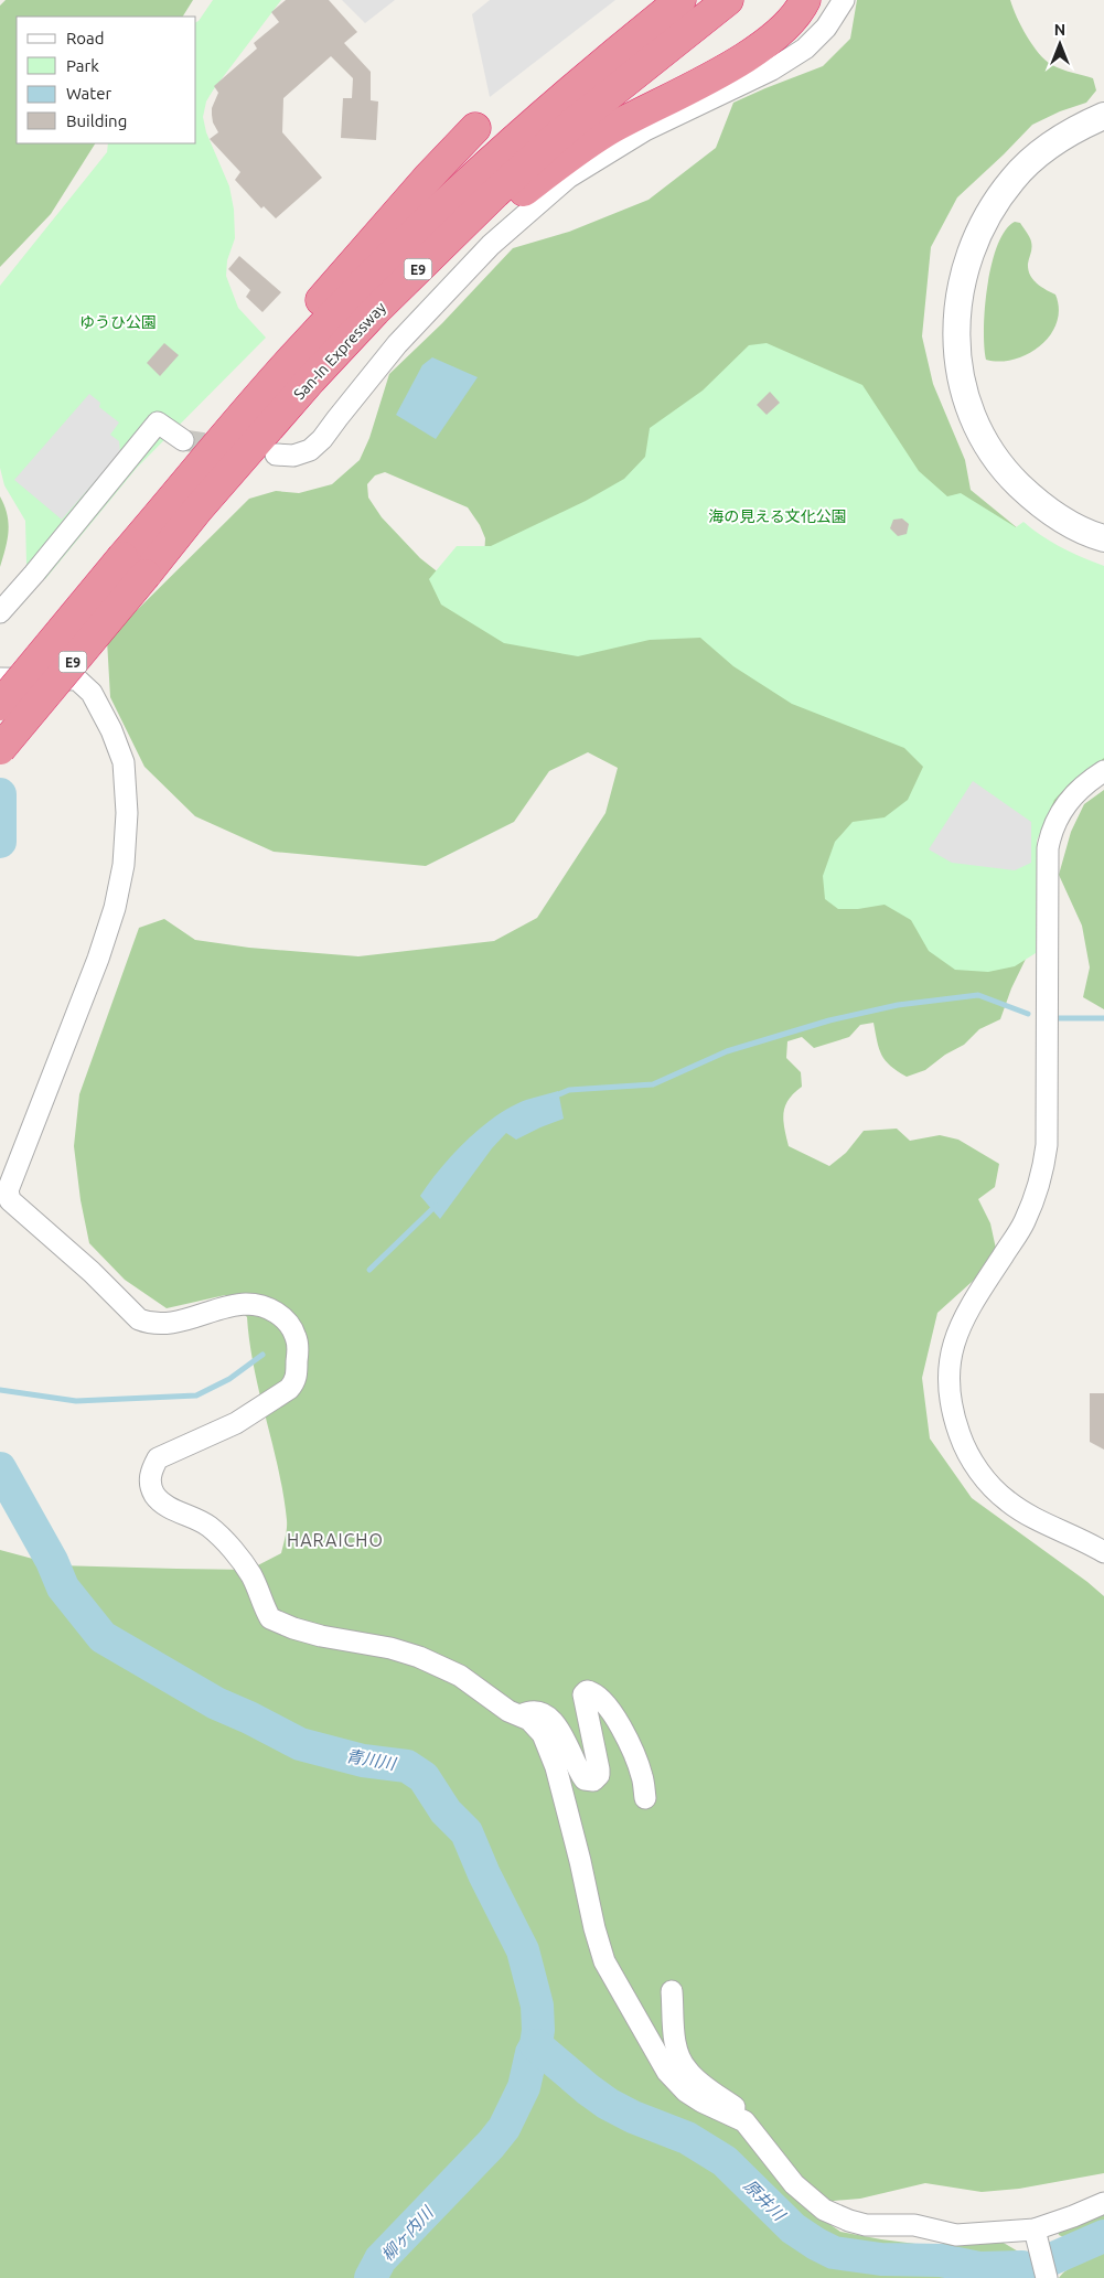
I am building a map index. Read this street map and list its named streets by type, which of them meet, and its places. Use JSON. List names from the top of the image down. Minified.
{"streets":{"highway":["E9","San-In Expressway"]},"districts":["HARAICHO"],"water":["青川川","原井川","柳ヶ内川"],"parks":["ゆうひ公園","海の見える文化公園"],"legend":["Road","Park","Water","Building"],"north":"top"}
